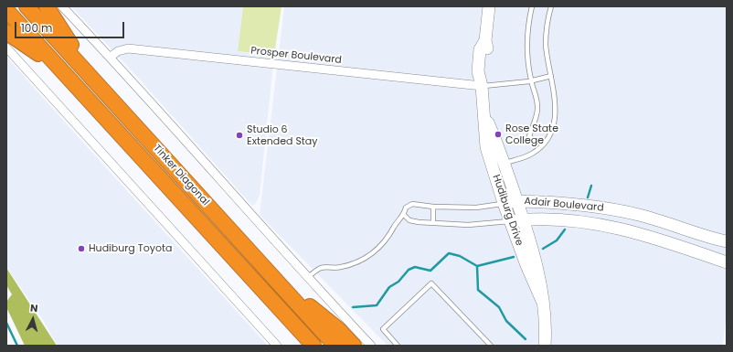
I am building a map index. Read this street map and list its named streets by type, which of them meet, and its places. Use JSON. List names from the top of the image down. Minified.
{"streets":{"highway":["Tinker Diagonal"],"street":["Prosper Boulevard","Adair Boulevard","Hudiburg Drive"]},"crossings":[["Prosper Boulevard","Hudiburg Drive"],["Adair Boulevard","Hudiburg Drive"]],"places":["Rose State College","Studio 6 Extended Stay","Hudiburg Toyota"],"scale_bar":"100 m","north":"top"}
